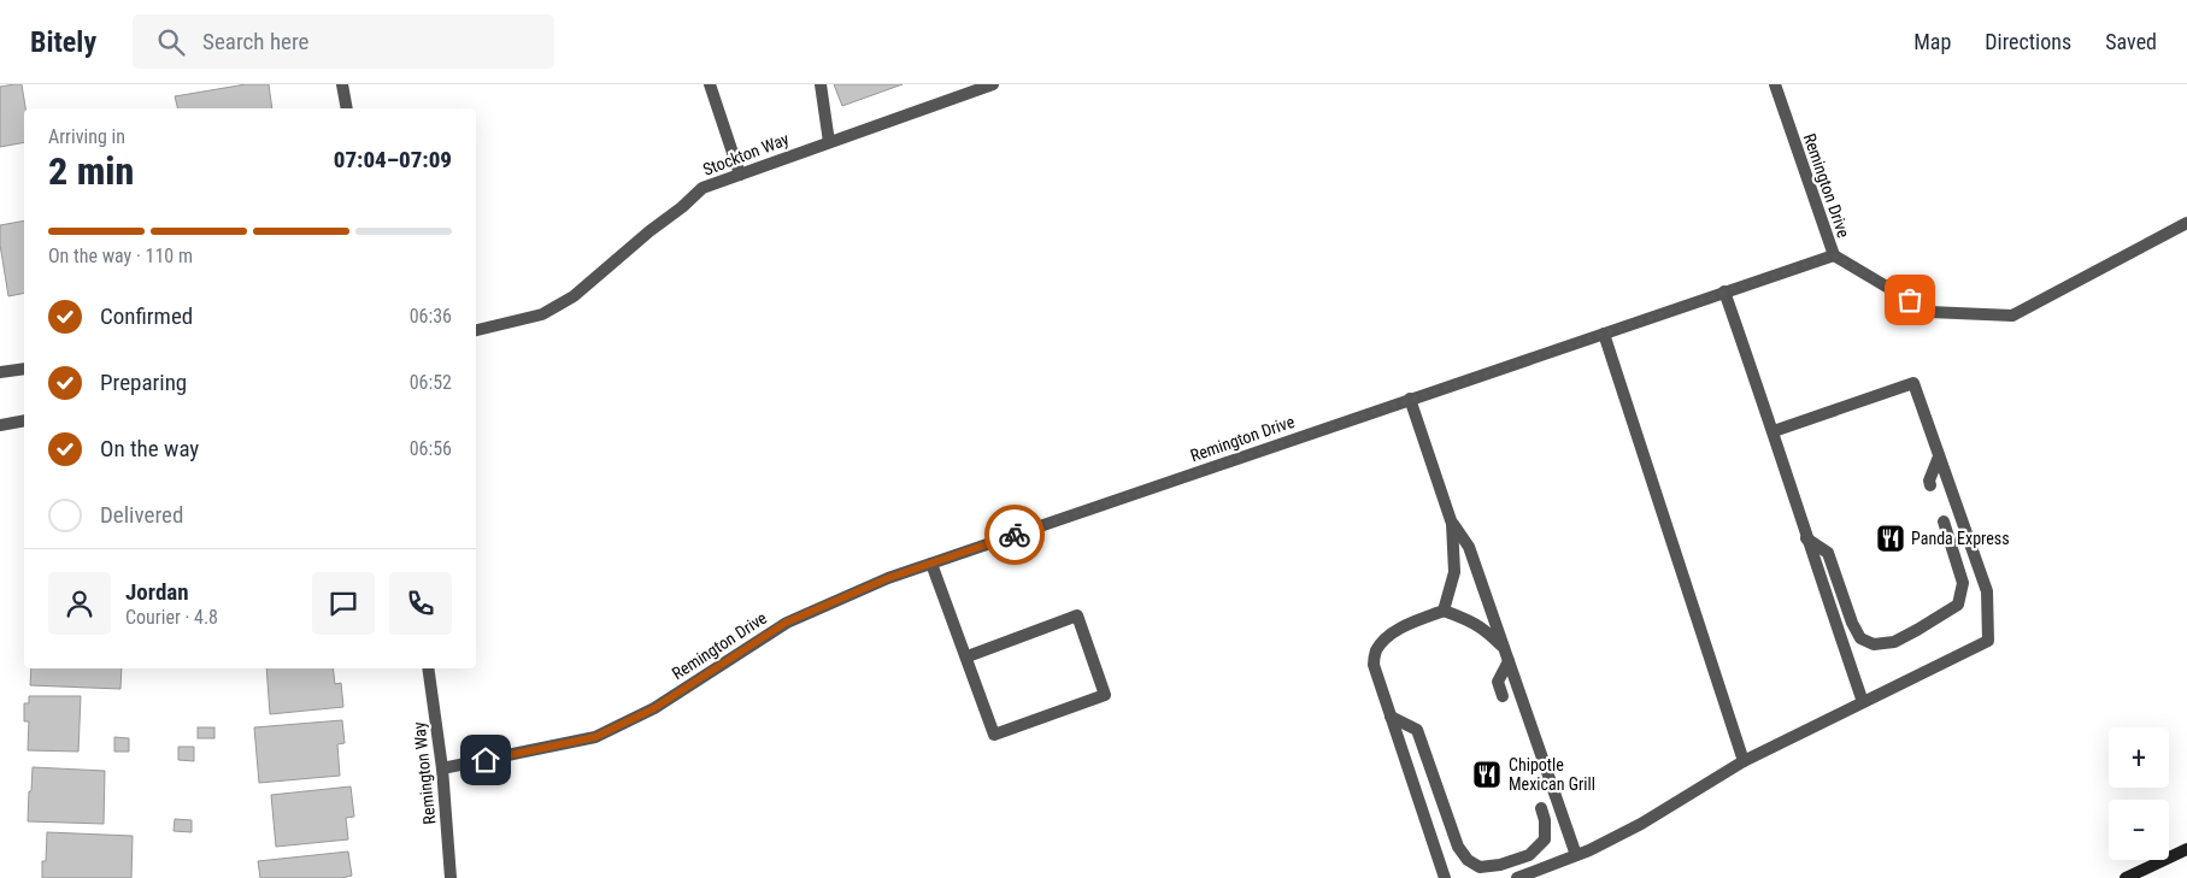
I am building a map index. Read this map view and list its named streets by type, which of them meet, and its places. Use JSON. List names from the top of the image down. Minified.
{"streets":{"street":["Stockton Way","Remington Drive","Remington Way"]},"crossings":[["Remington Drive","Remington Way"]],"places":{"restaurant":["Panda Express","Chipotle Mexican Grill"]},"page":{"header":"Bitely","search":"Search here","nav":["Map","Directions","Saved"],"heading":["2 min","Arriving in","07:04–07:09"],"panel":["Jordan","Courier · 4.8"],"bar":"On the way · 110 m","list":[["Confirmed","06:36"],["Preparing","06:52"],["On the way","06:56"],"Delivered"],"map_buttons":["+","−"]}}
